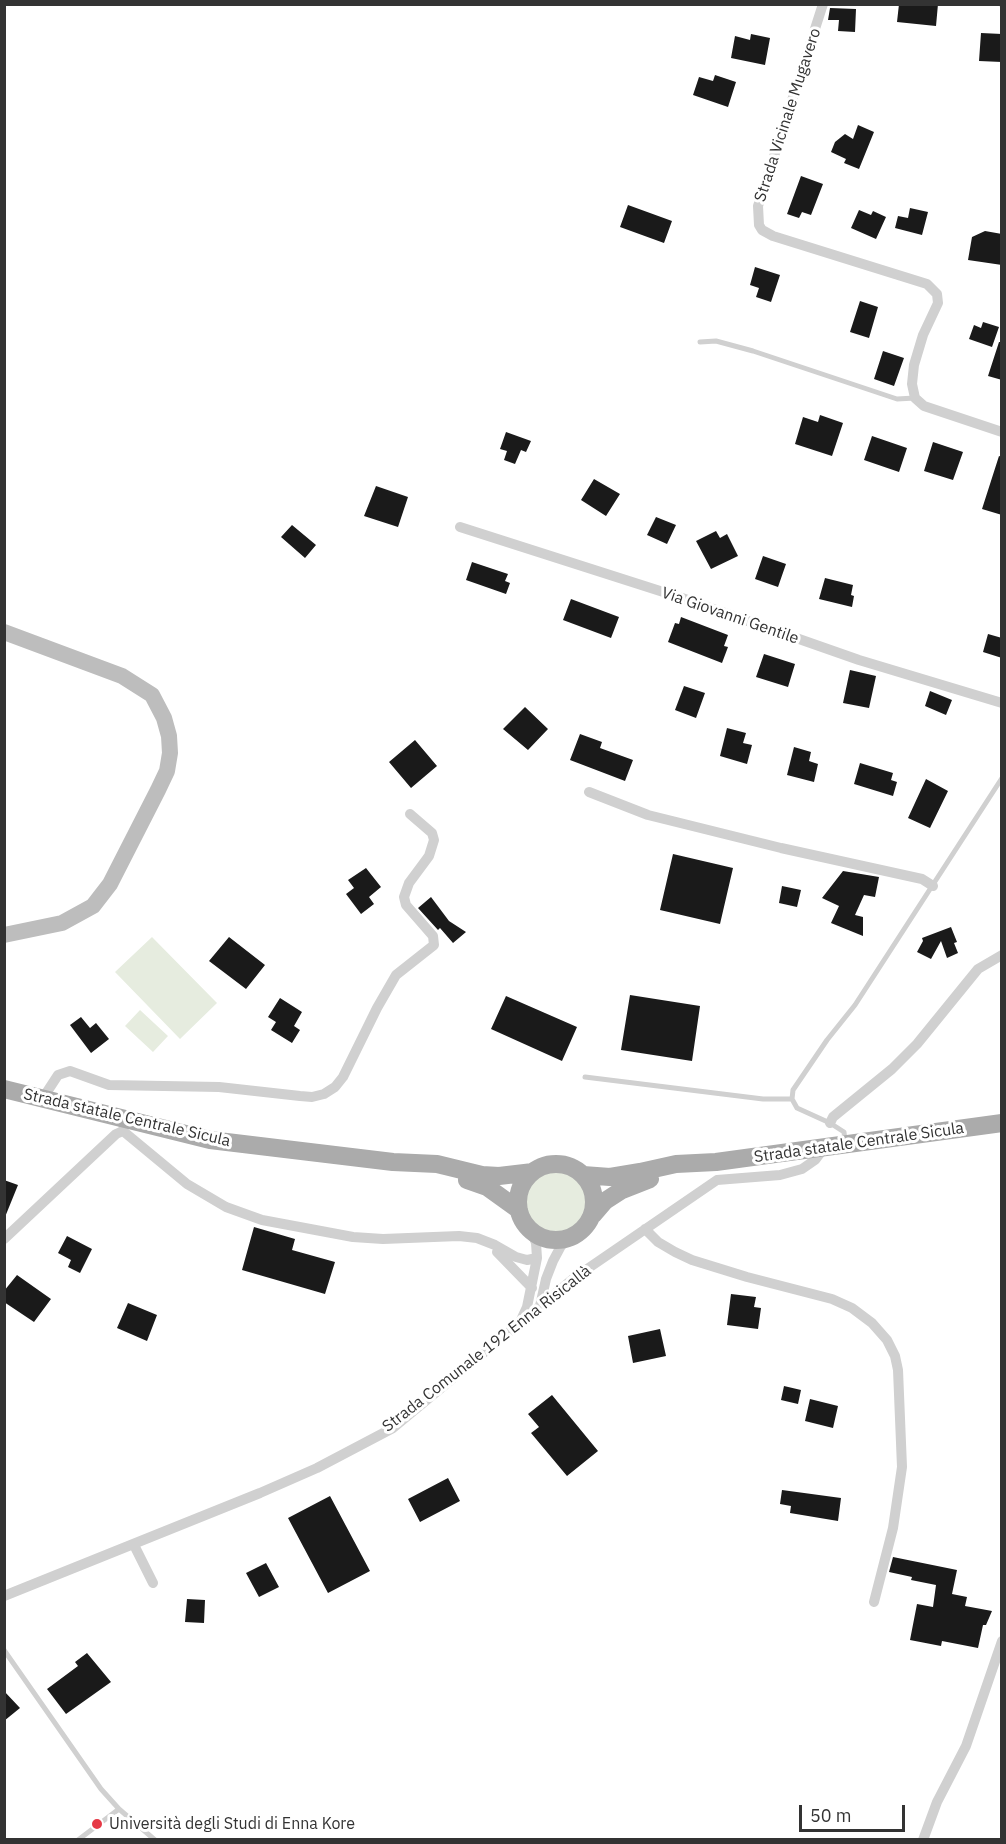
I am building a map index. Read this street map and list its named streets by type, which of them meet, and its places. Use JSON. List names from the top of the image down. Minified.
{"streets":{"main road":["Strada statale Centrale Sicula"],"street":["Strada Vicinale Mugavero","Via Giovanni Gentile","Strada Comunale 192 Enna Risicallà"]},"crossings":[["Strada statale Centrale Sicula","Strada Comunale 192 Enna Risicallà"]],"places":["Università degli Studi di Enna Kore"],"scale_bar":"50 m"}
